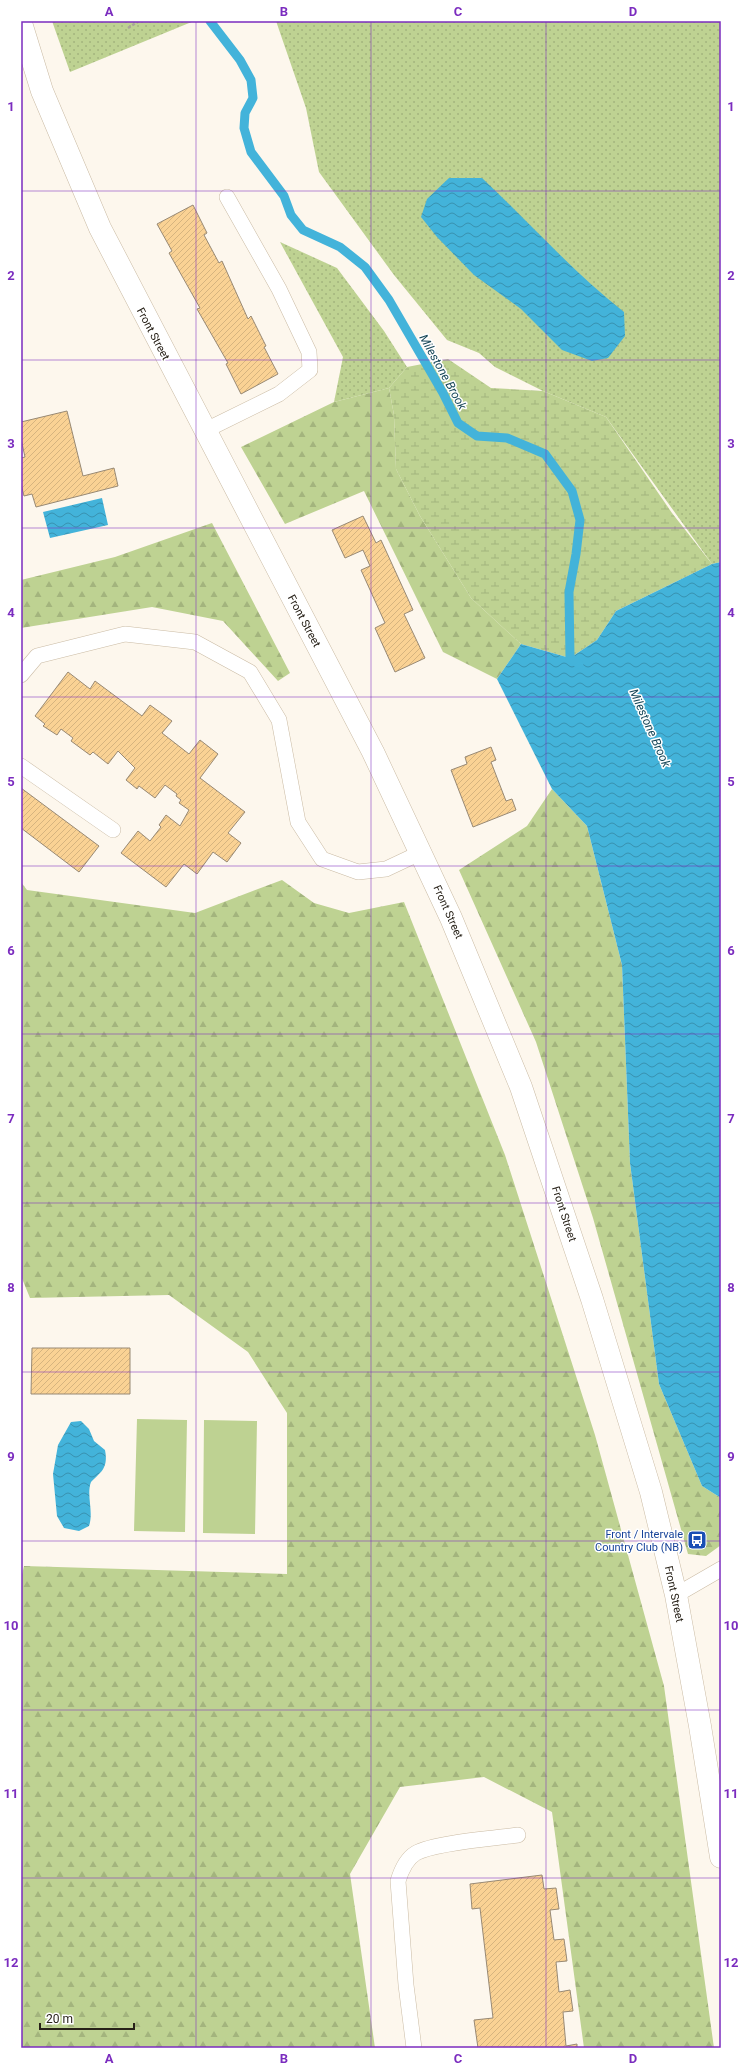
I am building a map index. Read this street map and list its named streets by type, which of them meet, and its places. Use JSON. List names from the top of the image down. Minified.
{"streets":{"main road":["Front Street"]},"water":["Milestone Brook"],"places":{"bus stop":["Front / Intervale Country Club (NB)"]},"scale_bar":"20 m","grid":{"columns":["A","B","C","D"],"rows":["1","2","3","4","5","6","7","8","9","10","11","12"]}}
